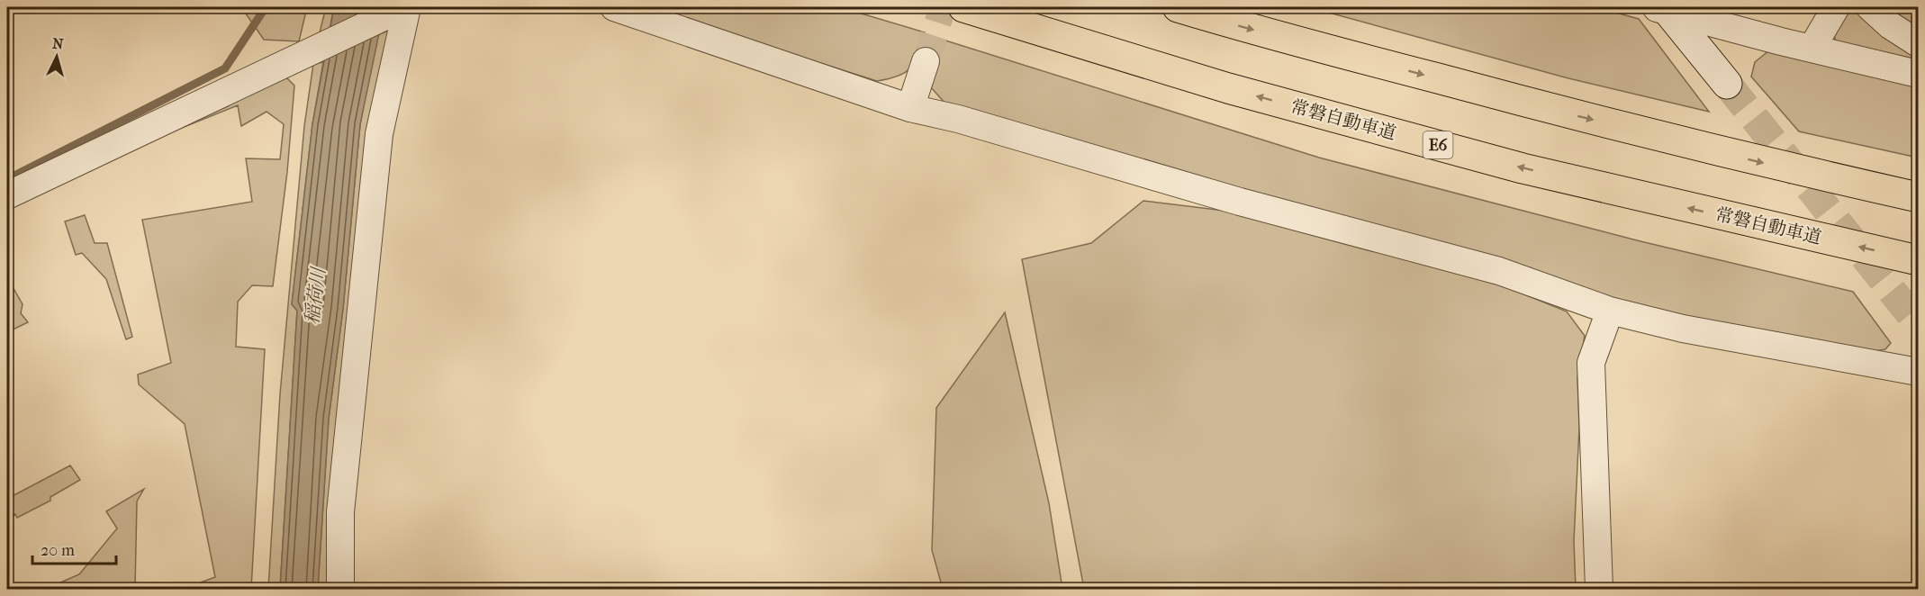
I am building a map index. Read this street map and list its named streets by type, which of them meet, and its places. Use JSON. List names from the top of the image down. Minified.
{"streets":{"highway":["常磐自動車道","E6"]},"water":["稲荷川"],"scale_bar":"20 m","north":"top"}
